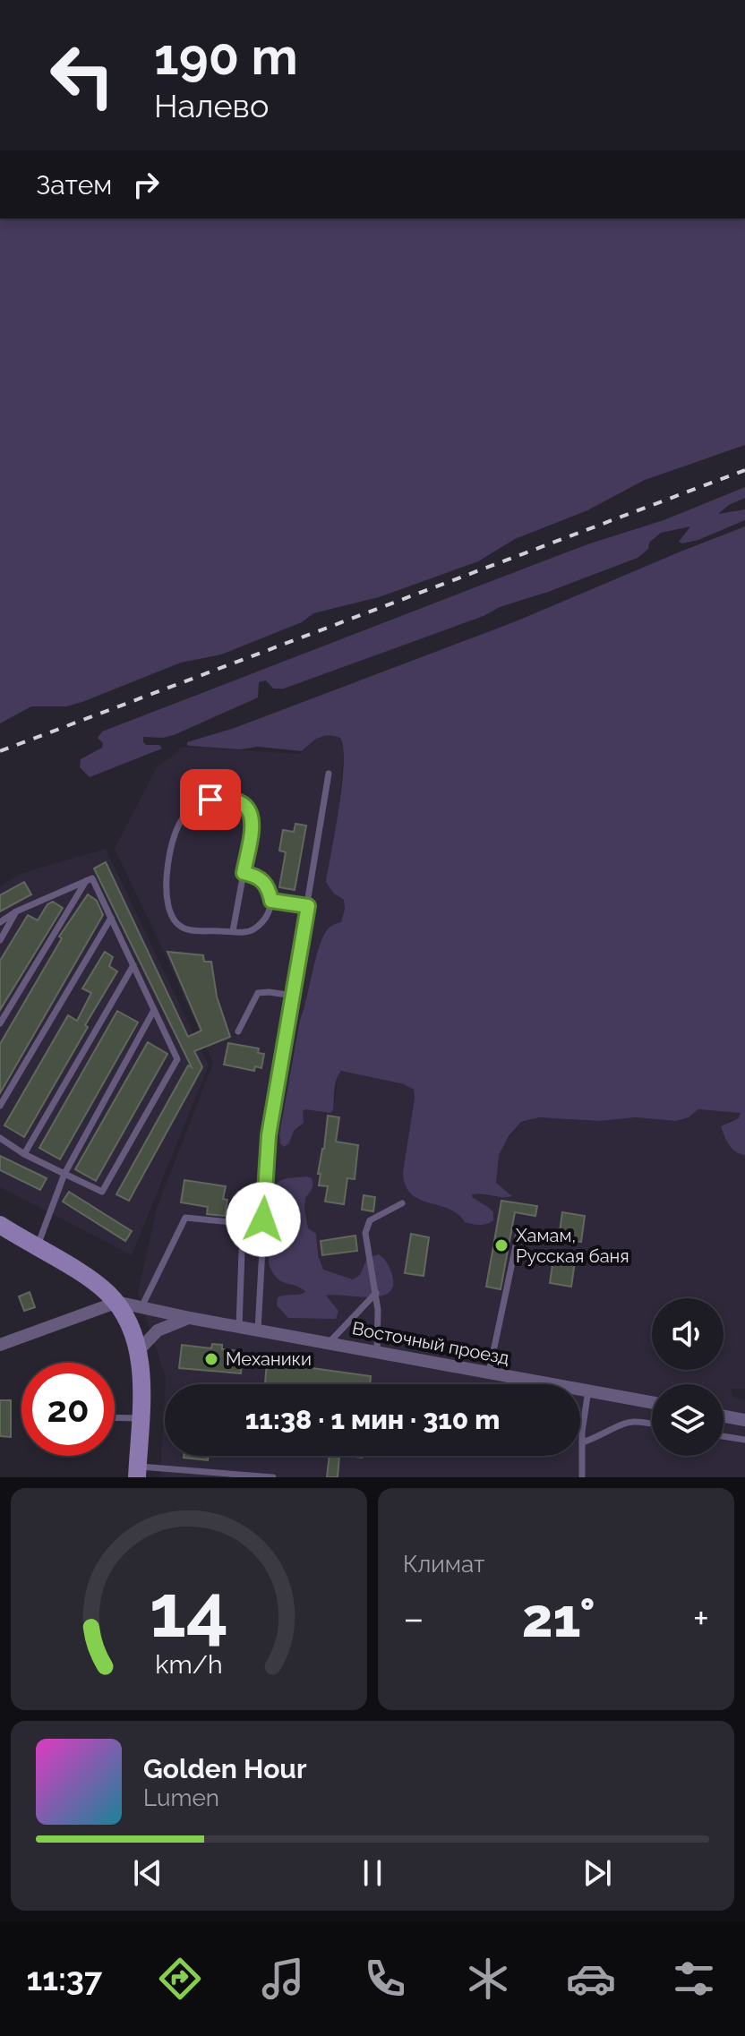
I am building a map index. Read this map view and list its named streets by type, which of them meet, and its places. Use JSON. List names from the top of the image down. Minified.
{"streets":{"street":["Восточный проезд"]},"places":["Хамам, Русская баня","Механики"],"page":{"turn":["190 m","Налево"],"then":"Затем","limit":"20","trip":"11:38 · 1 мин · 310 m","tile":"Климат","heat":["−","21°","+"],"song":["Golden Hour","Lumen"],"tabs":"11:37","gauge":["14","km/h"]}}
